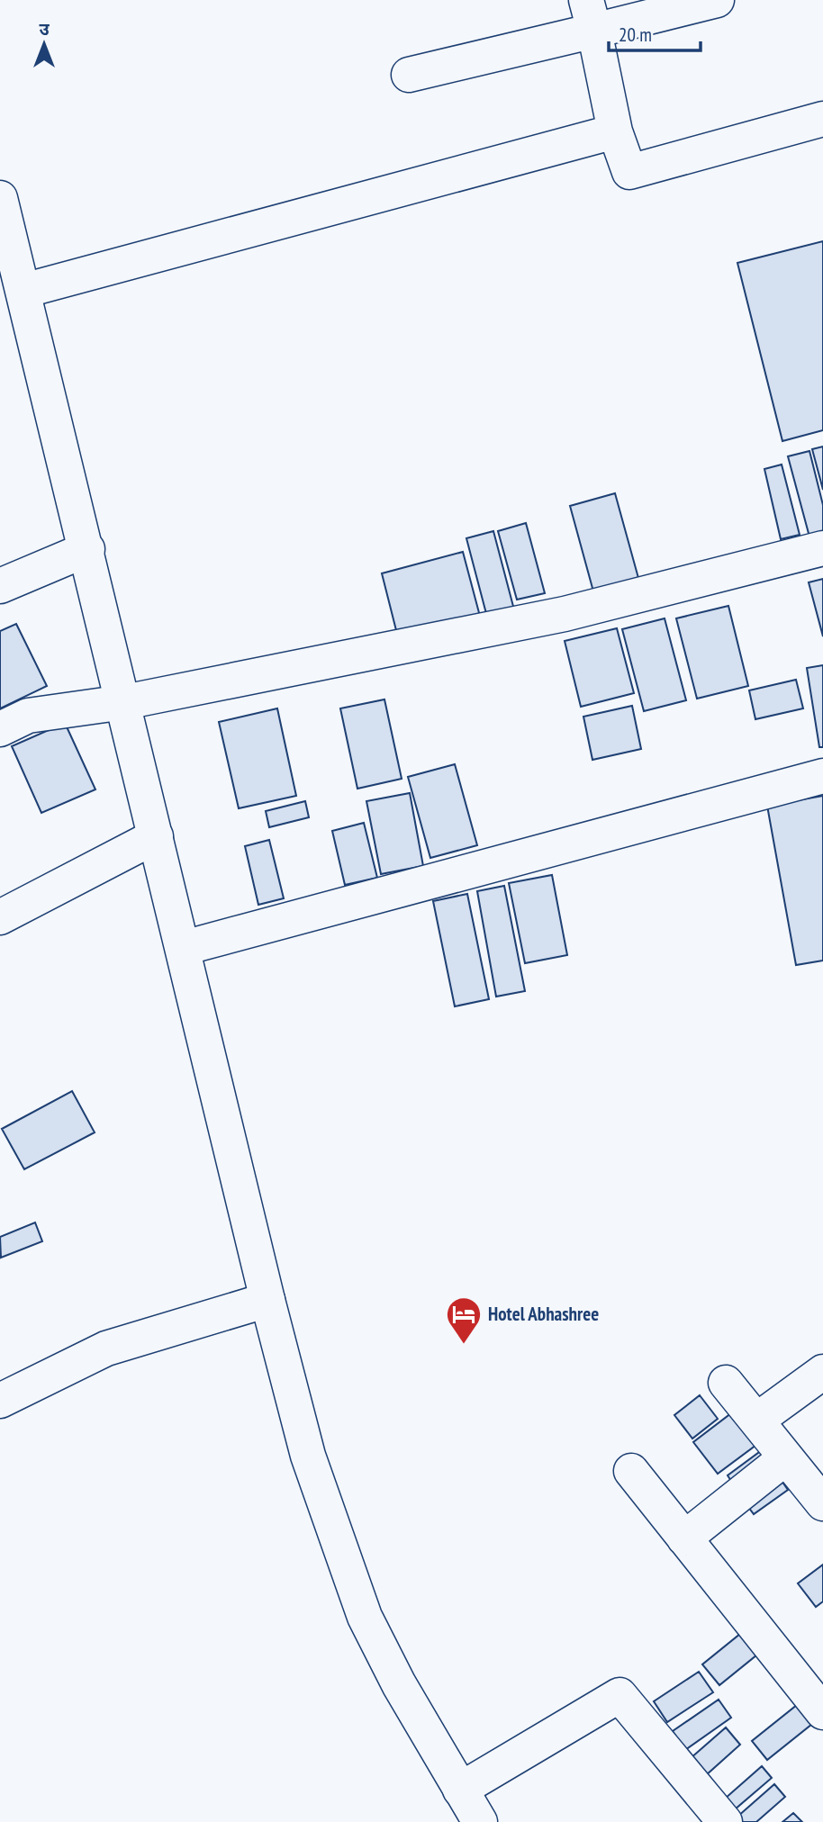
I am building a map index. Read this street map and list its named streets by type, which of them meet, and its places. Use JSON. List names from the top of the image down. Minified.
{"places":{"hotel":["Hotel Abhashree"]},"scale_bar":"20 m","north":"top"}
